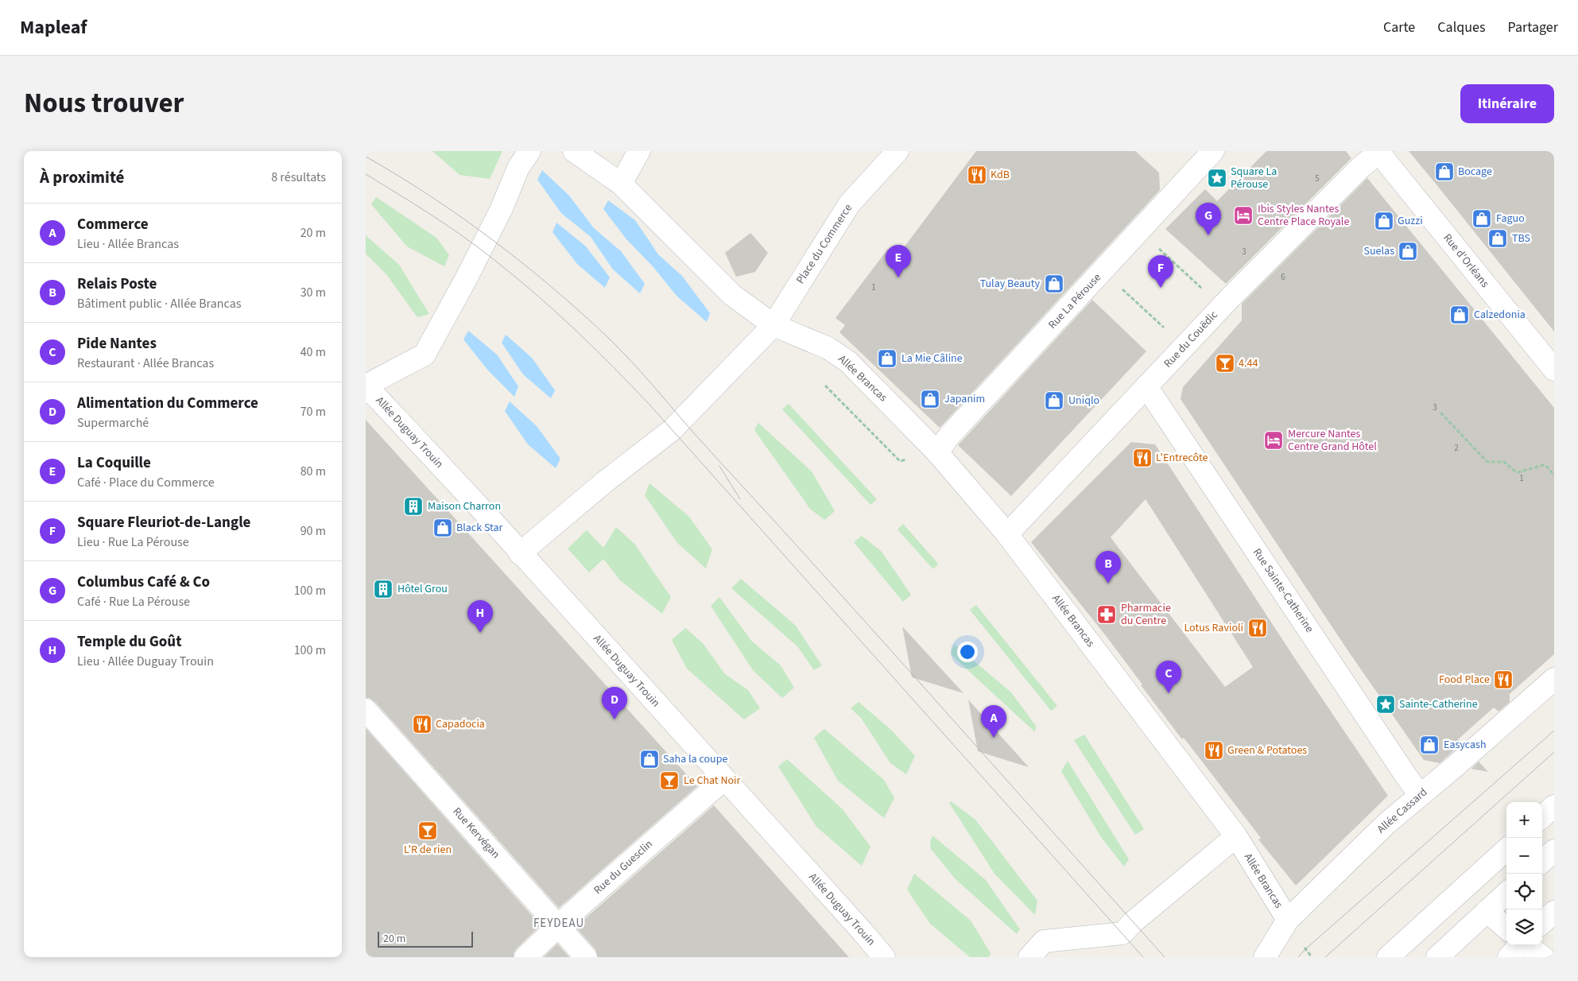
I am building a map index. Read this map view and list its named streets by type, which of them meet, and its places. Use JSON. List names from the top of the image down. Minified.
{"streets":{"street":["Place du Commerce","Rue d'Orléans","Rue La Pérouse","Rue du Couëdic","Allée Brancas","Allée Duguay Trouin","Rue Sainte-Catherine","Allée Cassard","Rue Kervégan","Rue du Guesclin"]},"crossings":[["Place du Commerce","Allée Brancas"],["Place du Commerce","Allée Duguay Trouin"],["Rue d'Orléans","Rue du Couëdic"],["Rue La Pérouse","Allée Brancas"],["Rue du Couëdic","Allée Brancas"],["Rue du Couëdic","Rue Sainte-Catherine"],["Allée Brancas","Allée Cassard"],["Allée Duguay Trouin","Rue du Guesclin"],["Rue Sainte-Catherine","Allée Cassard"],["Rue Kervégan","Rue du Guesclin"]],"districts":["FEYDEAU"],"places":{"shop":["Bocage","Faguo","Guzzi","TBS","Suelas","Tulay Beauty","Calzedonia","La Mie Câline","Japanim","Uniqlo","Black Star","Easycash","Saha la coupe"],"restaurant":["KdB","L'Entrecôte","Lotus Ravioli","Food Place","Capadocia","Green & Potatoes"],"place":["Square La Pérouse","Sainte-Catherine"],"hotel":["Ibis Styles Nantes Centre Place Royale","Mercure Nantes Centre Grand Hôtel"],"bar":["4.44","Le Chat Noir","L'R de rien"],"building":["Maison Charron","Hôtel Grou"],"pharmacy":["Pharmacie du Centre"]},"house_numbers":["5","3","6","1","3","2","1"],"scale_bar":"20 m","page":{"header":"Mapleaf","nav":["Carte","Calques","Partager"],"title":"Nous trouver","buttons":"Itinéraire","heading":["À proximité","8 résultats"],"list":[{"mark":"A","name":"Commerce","note":"Lieu · Allée Brancas","value":"20 m"},{"mark":"B","name":"Relais Poste","note":"Bâtiment public · Allée Brancas","value":"30 m"},{"mark":"C","name":"Pide Nantes","note":"Restaurant · Allée Brancas","value":"40 m"},{"mark":"D","name":"Alimentation du Commerce","note":"Supermarché","value":"70 m"},{"mark":"E","name":"La Coquille","note":"Café · Place du Commerce","value":"80 m"},{"mark":"F","name":"Square Fleuriot-de-Langle","note":"Lieu · Rue La Pérouse","value":"90 m"},{"mark":"G","name":"Columbus Café & Co","note":"Café · Rue La Pérouse","value":"100 m"},{"mark":"H","name":"Temple du Goût","note":"Lieu · Allée Duguay Trouin","value":"100 m"}],"pins":["G","E","F","B","H","C","D","A"],"map_buttons":["+","−"],"scale":"20 m"}}
